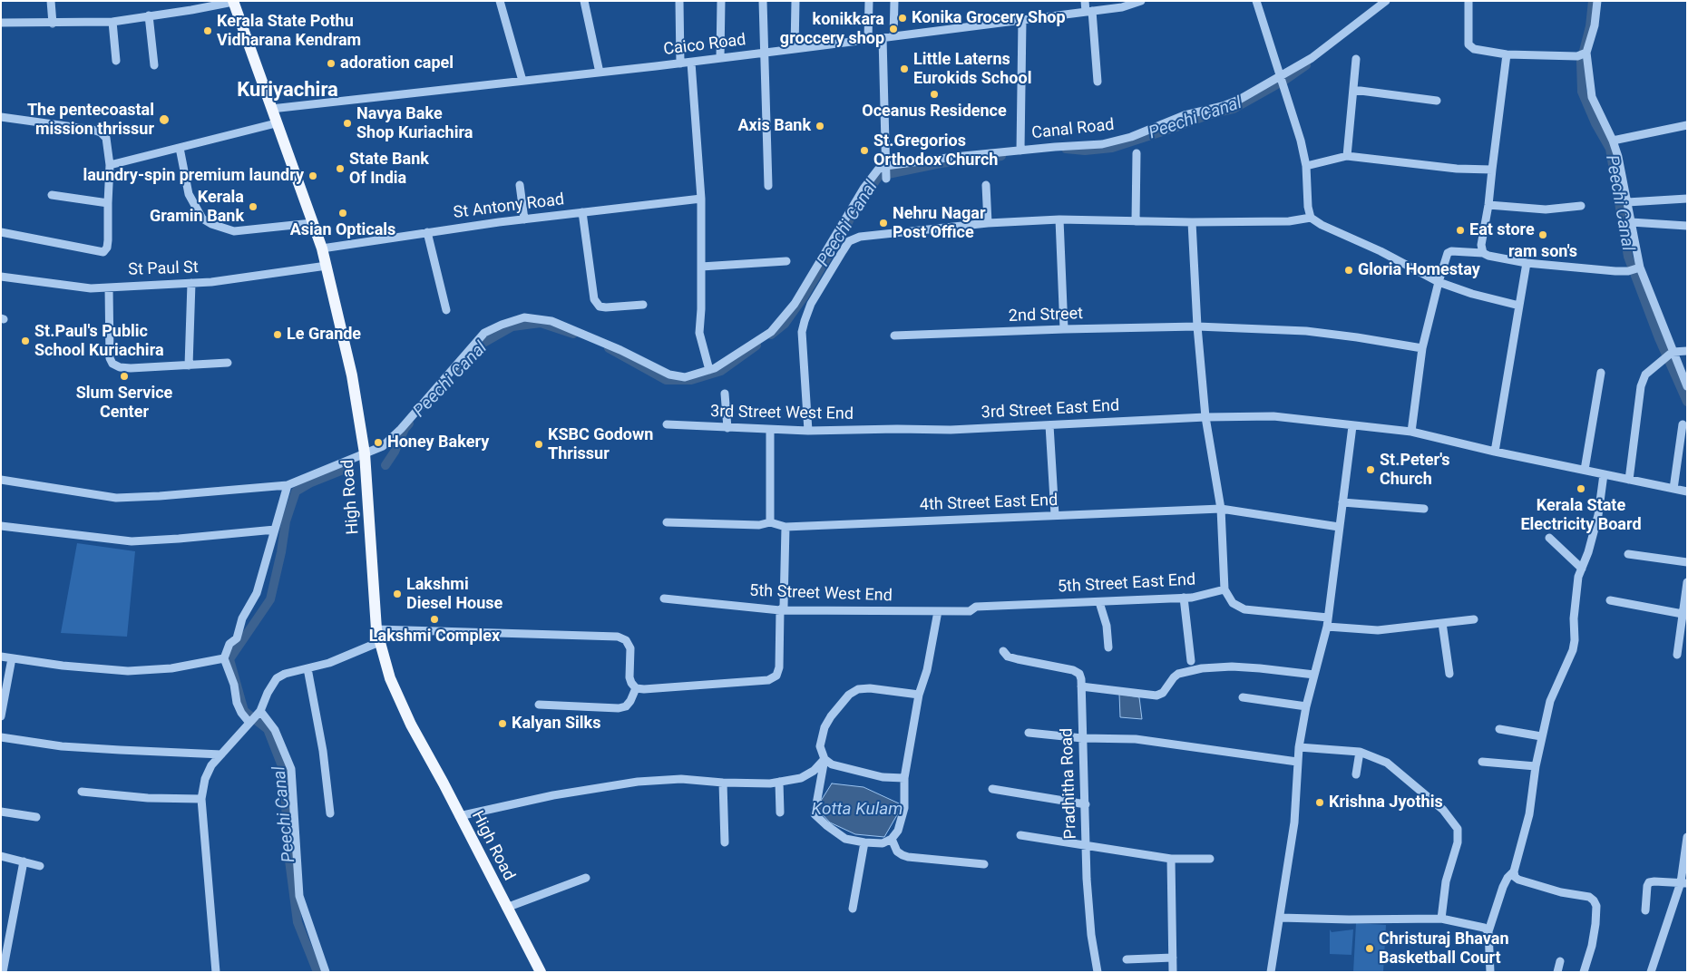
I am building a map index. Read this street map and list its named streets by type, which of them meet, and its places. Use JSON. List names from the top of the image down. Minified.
{"streets":{"main road":["High Road"],"street":["Caico Road","Canal Road","St Antony Road","St Paul St","2nd Street","3rd Street East End","3rd Street West End","4th Street East End","5th Street East End","5th Street West End","Pradhitha Road"]},"crossings":[["Caico Road","High Road"],["St Antony Road","High Road"],["St Paul St","High Road"],["3rd Street East End","3rd Street West End"],["5th Street East End","5th Street West End"]],"districts":["Kuriyachira"],"water":["Peechi Canal","Kotta Kulam"],"places":["Konika Grocery Shop","konikkara groccery shop","Kerala State Pothu Vidharana Kendram","adoration capel","Little Laterns Eurokids School","Oceanus Residence","The pentecoastal mission thrissur","Navya Bake Shop Kuriachira","Axis Bank","St.Gregorios Orthodox Church","State Bank Of India","laundry-spin premium laundry","Kerala Gramin Bank","Asian Opticals","Nehru Nagar Post Office","Eat store","ram son's","Gloria Homestay","Le Grande","St.Paul's Public School Kuriachira","Slum Service Center","Honey Bakery","KSBC Godown Thrissur","St.Peter's Church","Kerala State Electricity Board","Lakshmi Diesel House","Lakshmi Complex","Kalyan Silks","Krishna Jyothis","Christuraj Bhavan Basketball Court"]}
